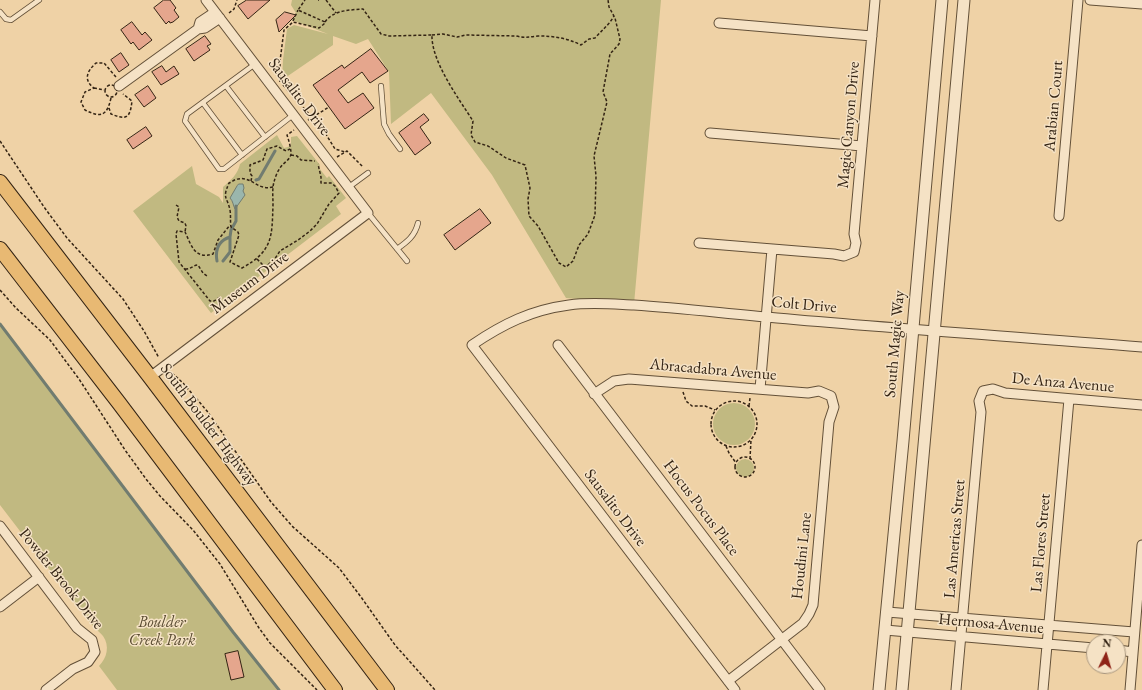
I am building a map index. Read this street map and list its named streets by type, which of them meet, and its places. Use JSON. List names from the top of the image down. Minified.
{"streets":{"main road":["South Boulder Highway"],"street":["Sausalito Drive","Arabian Court","Magic Canyon Drive","Museum Drive","Colt Drive","South Magic Way","Abracadabra Avenue","De Anza Avenue","Hocus Pocus Place","Las Americas Street","Las Flores Street","Houdini Lane","Powder Brook Drive","Hermosa Avenue"]},"crossings":[["Sausalito Drive","Museum Drive"],["Sausalito Drive","Colt Drive"],["Sausalito Drive","Houdini Lane"],["Museum Drive","South Boulder Highway"],["Colt Drive","South Magic Way"],["South Magic Way","Hermosa Avenue"],["Abracadabra Avenue","Hocus Pocus Place"],["Abracadabra Avenue","Houdini Lane"],["De Anza Avenue","Las Americas Street"],["De Anza Avenue","Las Flores Street"],["Hocus Pocus Place","Houdini Lane"],["Las Americas Street","Hermosa Avenue"],["Las Flores Street","Hermosa Avenue"]],"parks":["Boulder Creek Park"],"north":"top"}
